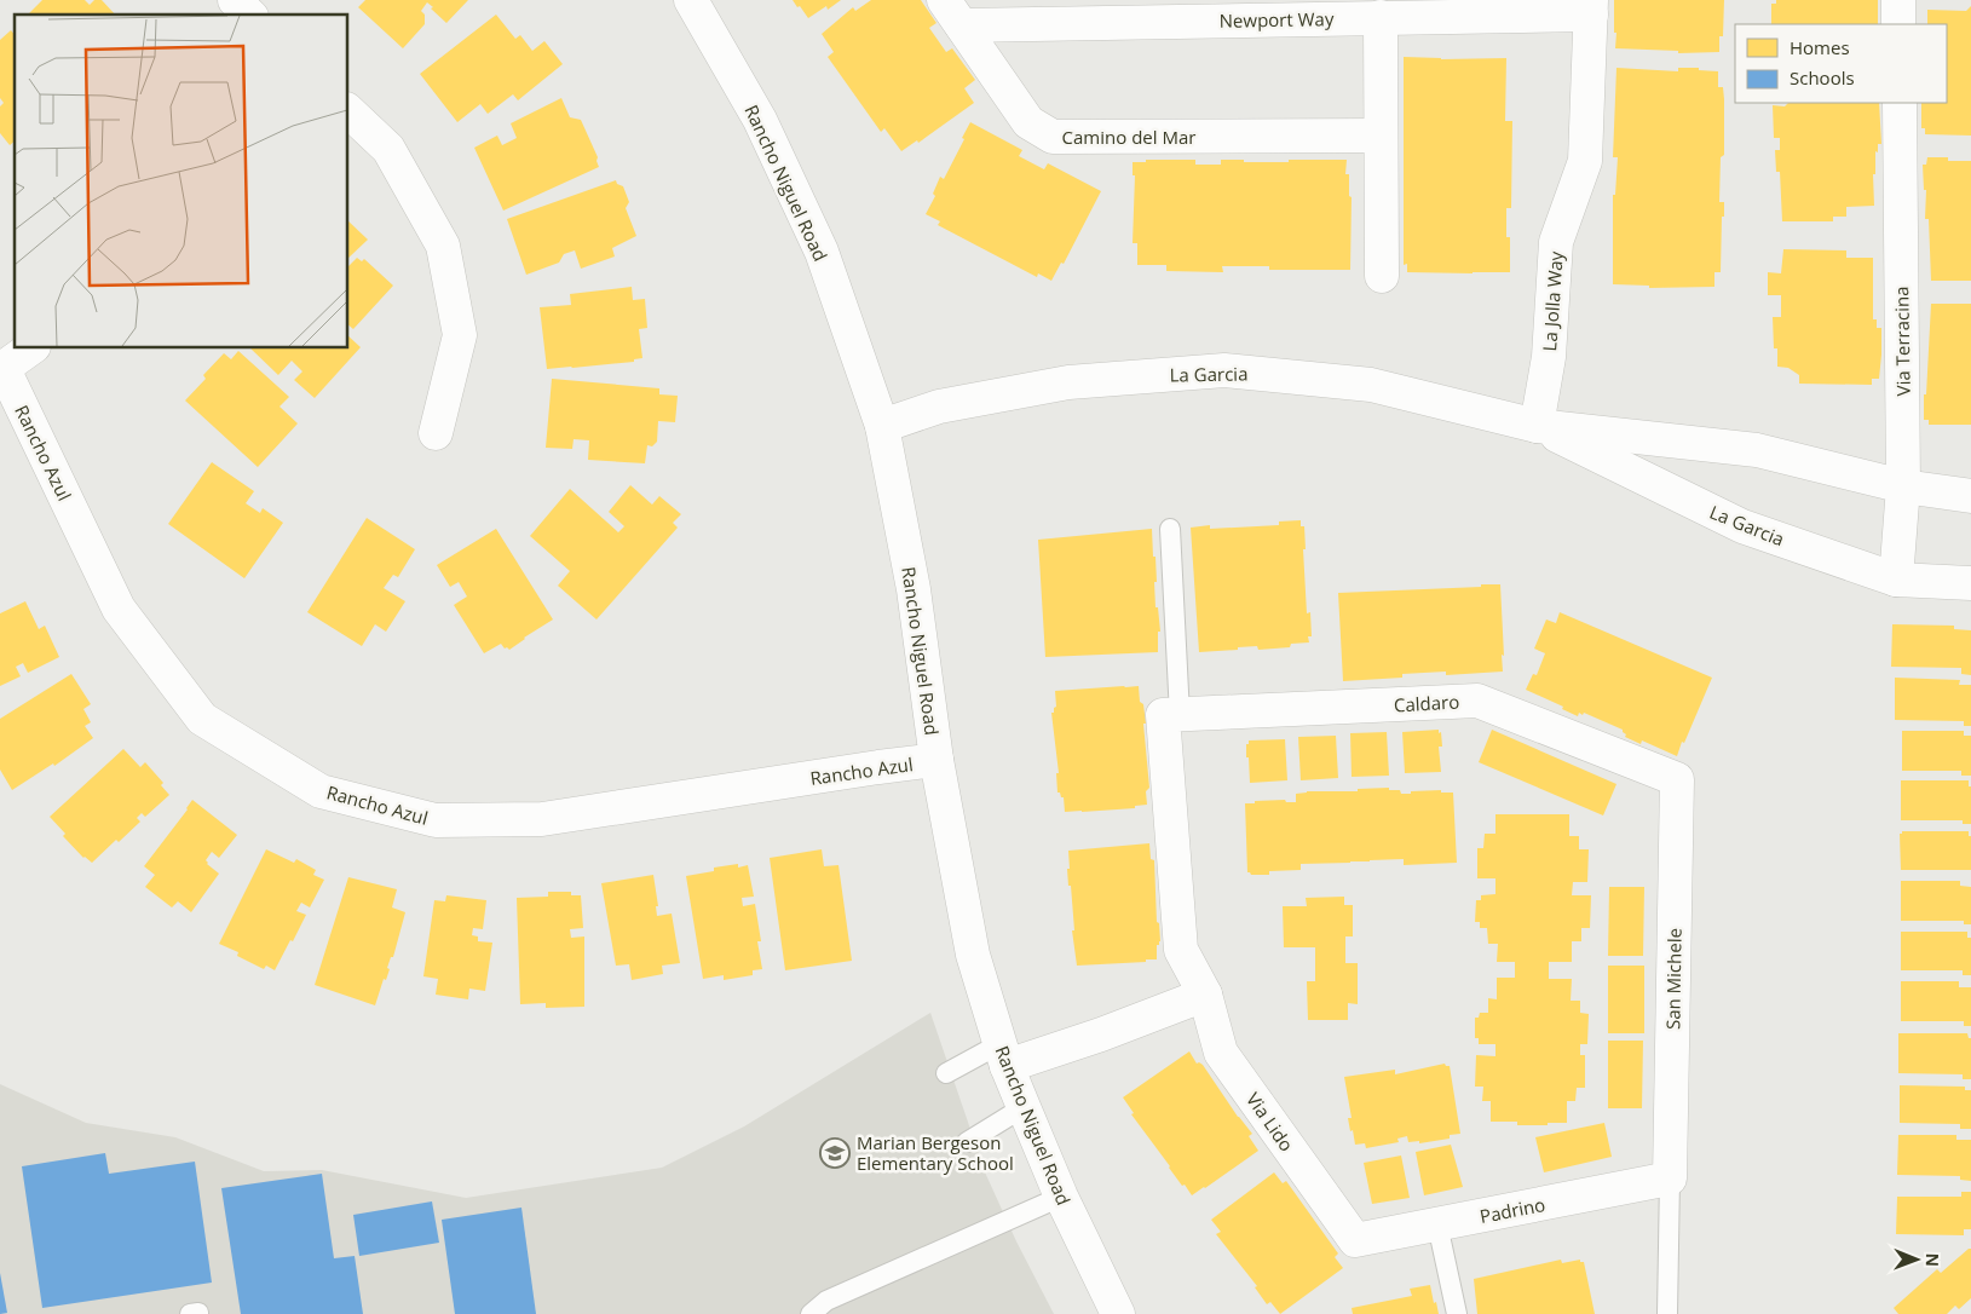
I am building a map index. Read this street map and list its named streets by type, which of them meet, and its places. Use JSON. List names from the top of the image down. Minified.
{"streets":{"street":["Newport Way","Camino del Mar","Rancho Niguel Road","La Jolla Way","Via Terracina","La Garcia","Rancho Azul","Caldaro","San Michele","Via Lido","Padrino"]},"crossings":[["Newport Way","Camino del Mar"],["Newport Way","La Jolla Way"],["Rancho Niguel Road","La Garcia"],["Rancho Niguel Road","Rancho Azul"],["La Jolla Way","La Garcia"],["Via Terracina","La Garcia"],["Caldaro","San Michele"],["Caldaro","Via Lido"],["San Michele","Padrino"],["Via Lido","Padrino"]],"places":{"school or university":["Marian Bergeson Elementary School"]},"legend":["Homes","Schools"],"north":"right"}
